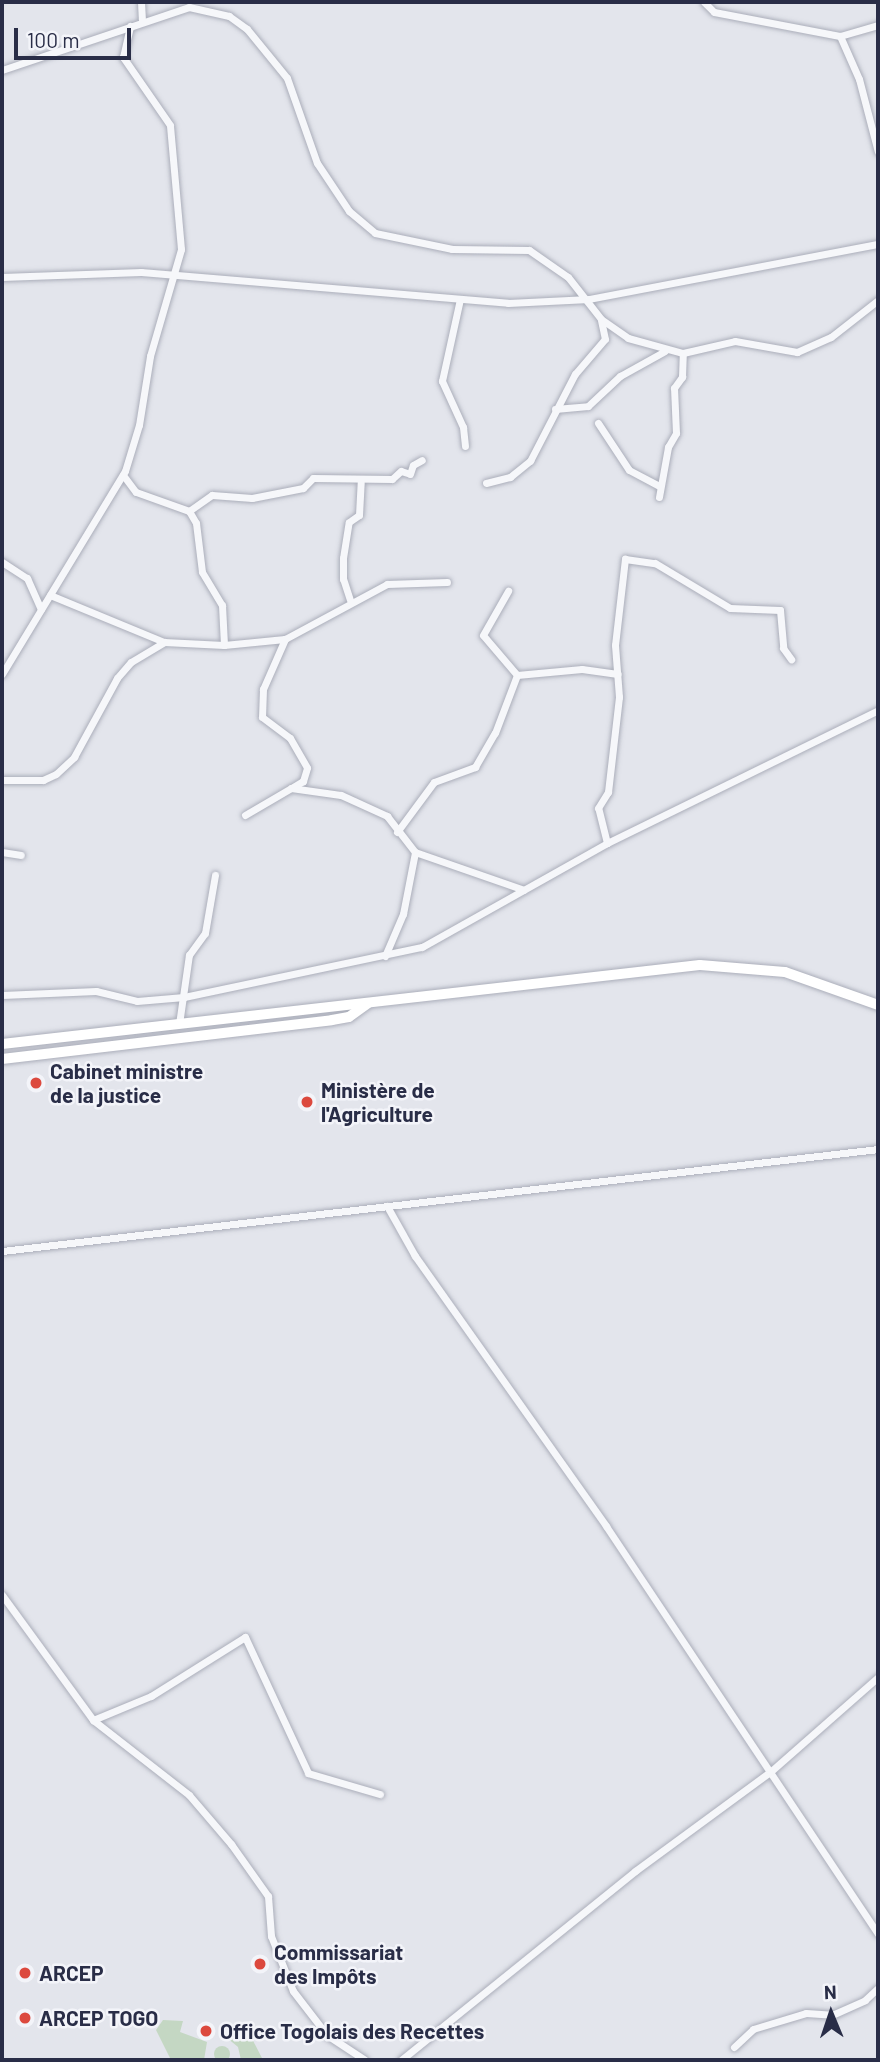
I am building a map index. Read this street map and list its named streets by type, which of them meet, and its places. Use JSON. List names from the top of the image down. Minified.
{"places":["Cabinet ministre de la justice","Ministère de l'Agriculture","Commissariat des Impôts","ARCEP","ARCEP TOGO","Office Togolais des Recettes"],"scale_bar":"100 m","north":"top"}
